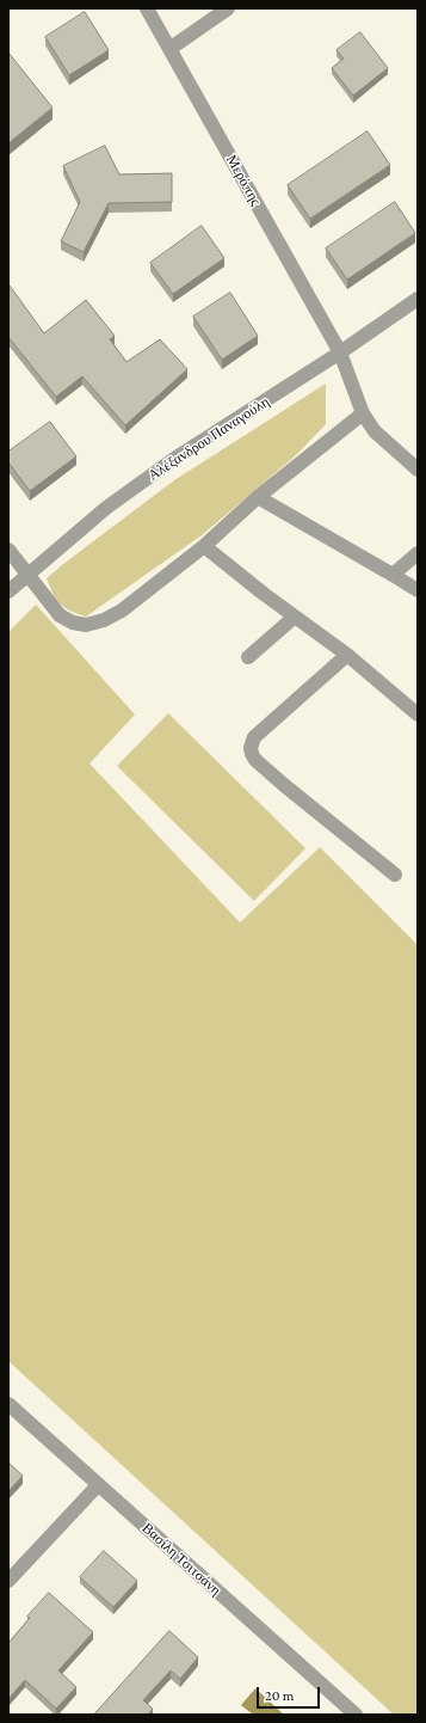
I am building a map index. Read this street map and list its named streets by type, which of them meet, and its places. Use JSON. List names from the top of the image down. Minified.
{"streets":{"street":["Μερόπης","Αλέξανδρου Παναγούλη","Βασίλη Τσιτσάνη"]},"crossings":[["Μερόπης","Αλέξανδρου Παναγούλη"]],"scale_bar":"20 m"}
